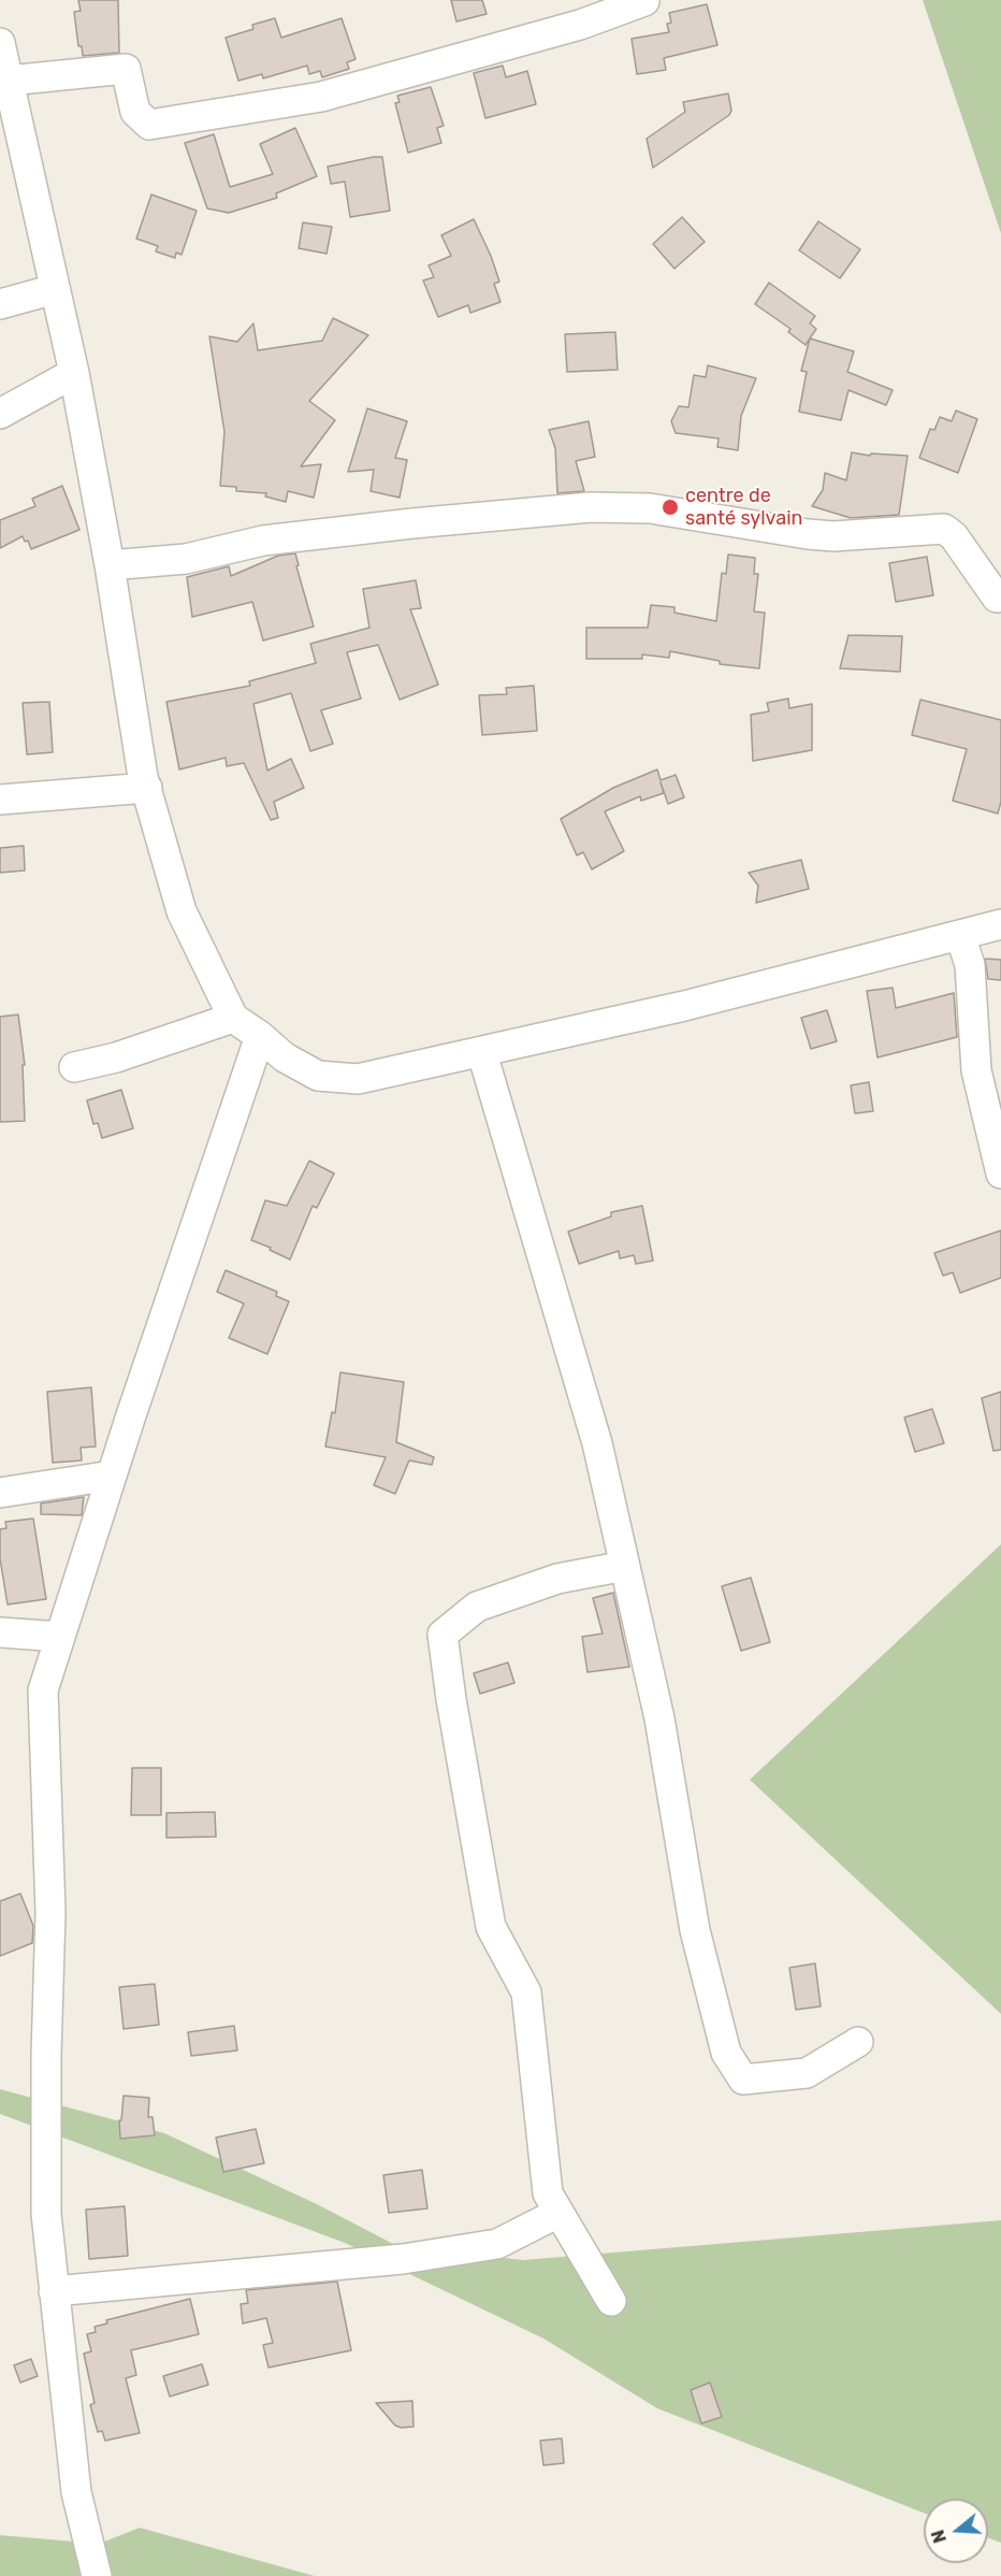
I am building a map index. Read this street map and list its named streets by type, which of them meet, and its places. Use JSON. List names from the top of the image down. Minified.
{"places":["centre de santé sylvain"],"north":"left"}
